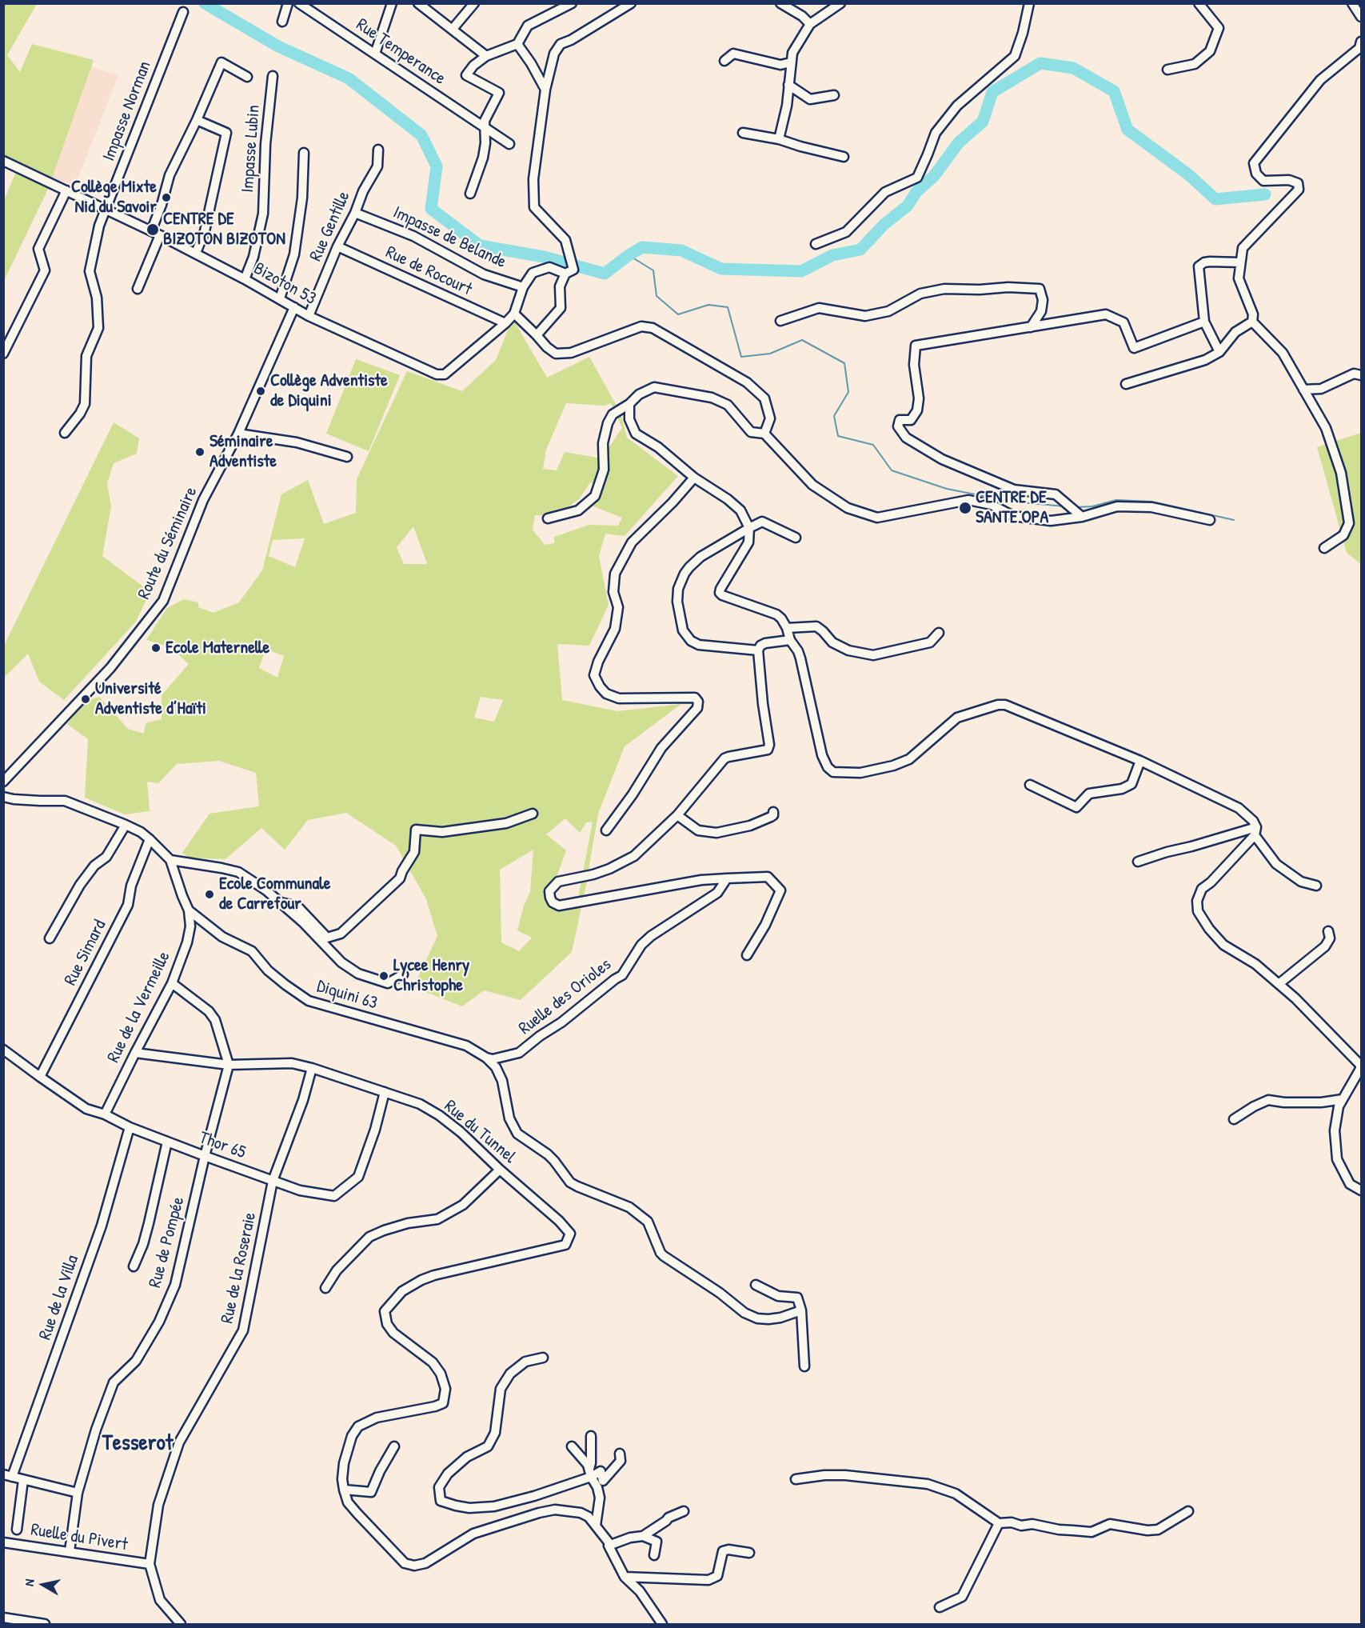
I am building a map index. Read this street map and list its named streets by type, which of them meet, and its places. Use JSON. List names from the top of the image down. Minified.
{"streets":{"street":["Rue Temperance","Impasse Norman","Impasse Lubin","Rue Gentille","Impasse de Belande","Rue de Rocourt","Bizoton 53","Route du Séminaire","Rue Simard","Diquini 63","Ruelle des Orioles","Rue de la Vermeille","Rue du Tunnel","Thor 65","Rue de Pompée","Rue de la Roseraie","Rue de la Villa","Ruelle du Pivert"]},"crossings":[["Impasse Norman","Bizoton 53"],["Impasse Lubin","Bizoton 53"],["Rue Gentille","Impasse de Belande"],["Rue Gentille","Rue de Rocourt"],["Rue Gentille","Bizoton 53"],["Impasse de Belande","Bizoton 53"],["Rue de Rocourt","Bizoton 53"],["Bizoton 53","Route du Séminaire"],["Rue Simard","Diquini 63"],["Rue Simard","Thor 65"],["Diquini 63","Ruelle des Orioles"],["Diquini 63","Rue de la Vermeille"],["Rue de la Vermeille","Rue du Tunnel"],["Rue de la Vermeille","Thor 65"],["Rue du Tunnel","Thor 65"],["Rue du Tunnel","Rue de Pompée"],["Rue du Tunnel","Rue de la Roseraie"],["Thor 65","Rue de Pompée"],["Thor 65","Rue de la Roseraie"],["Thor 65","Rue de la Villa"],["Rue de Pompée","Ruelle du Pivert"],["Rue de la Roseraie","Ruelle du Pivert"]],"districts":["Tesserot"],"places":["Collège Mixte Nid du Savoir","CENTRE DE BIZOTON BIZOTON","Collège Adventiste de Diquini","Séminaire Adventiste","CENTRE DE SANTE OPA","Ecole Maternelle","Université Adventiste d’Haïti","Ecole Communale de Carrefour","Lycee Henry Christophe"],"north":"left"}
